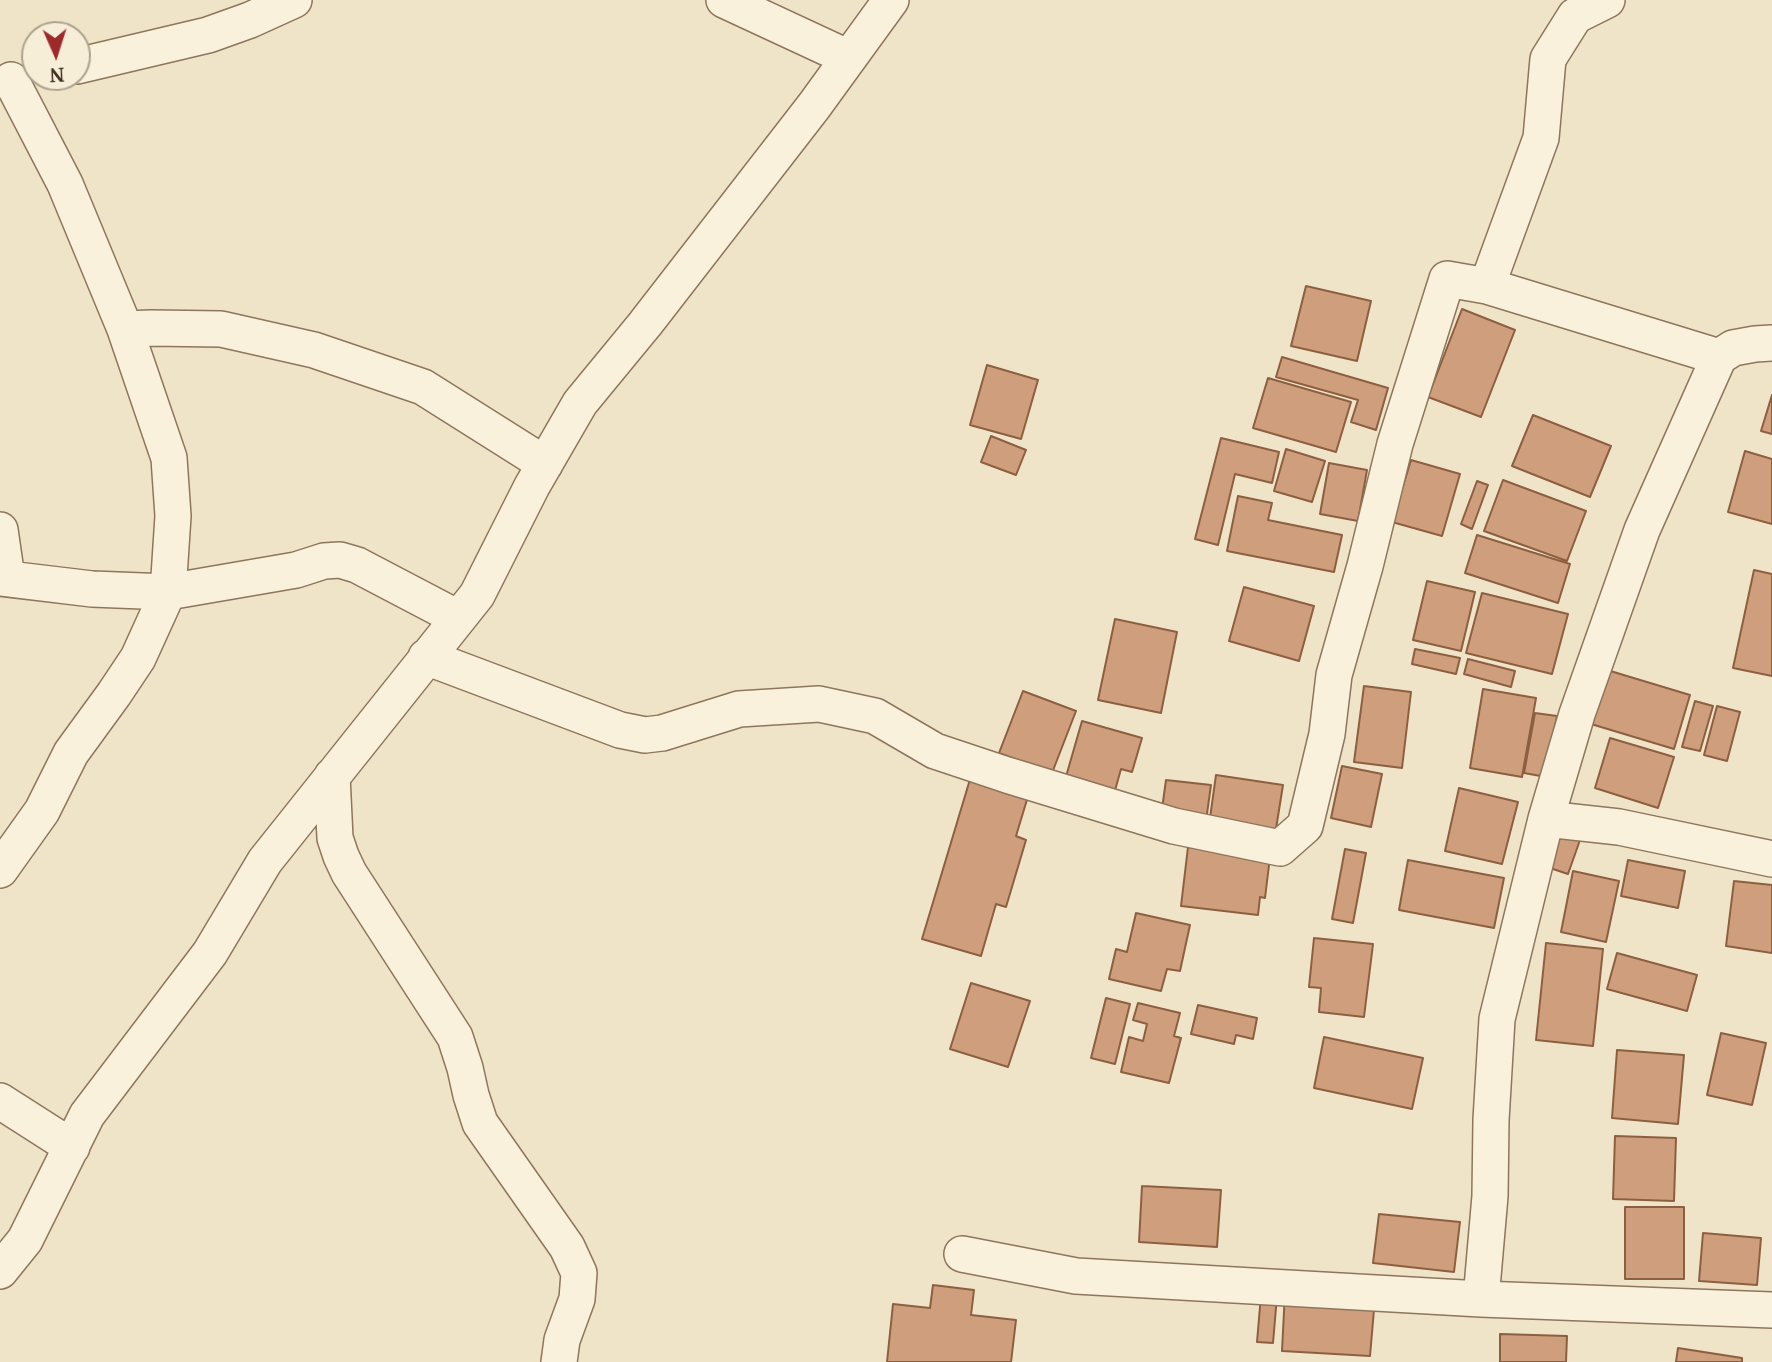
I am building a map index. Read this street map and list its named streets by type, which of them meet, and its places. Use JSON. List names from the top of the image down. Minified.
{"north":"bottom"}
